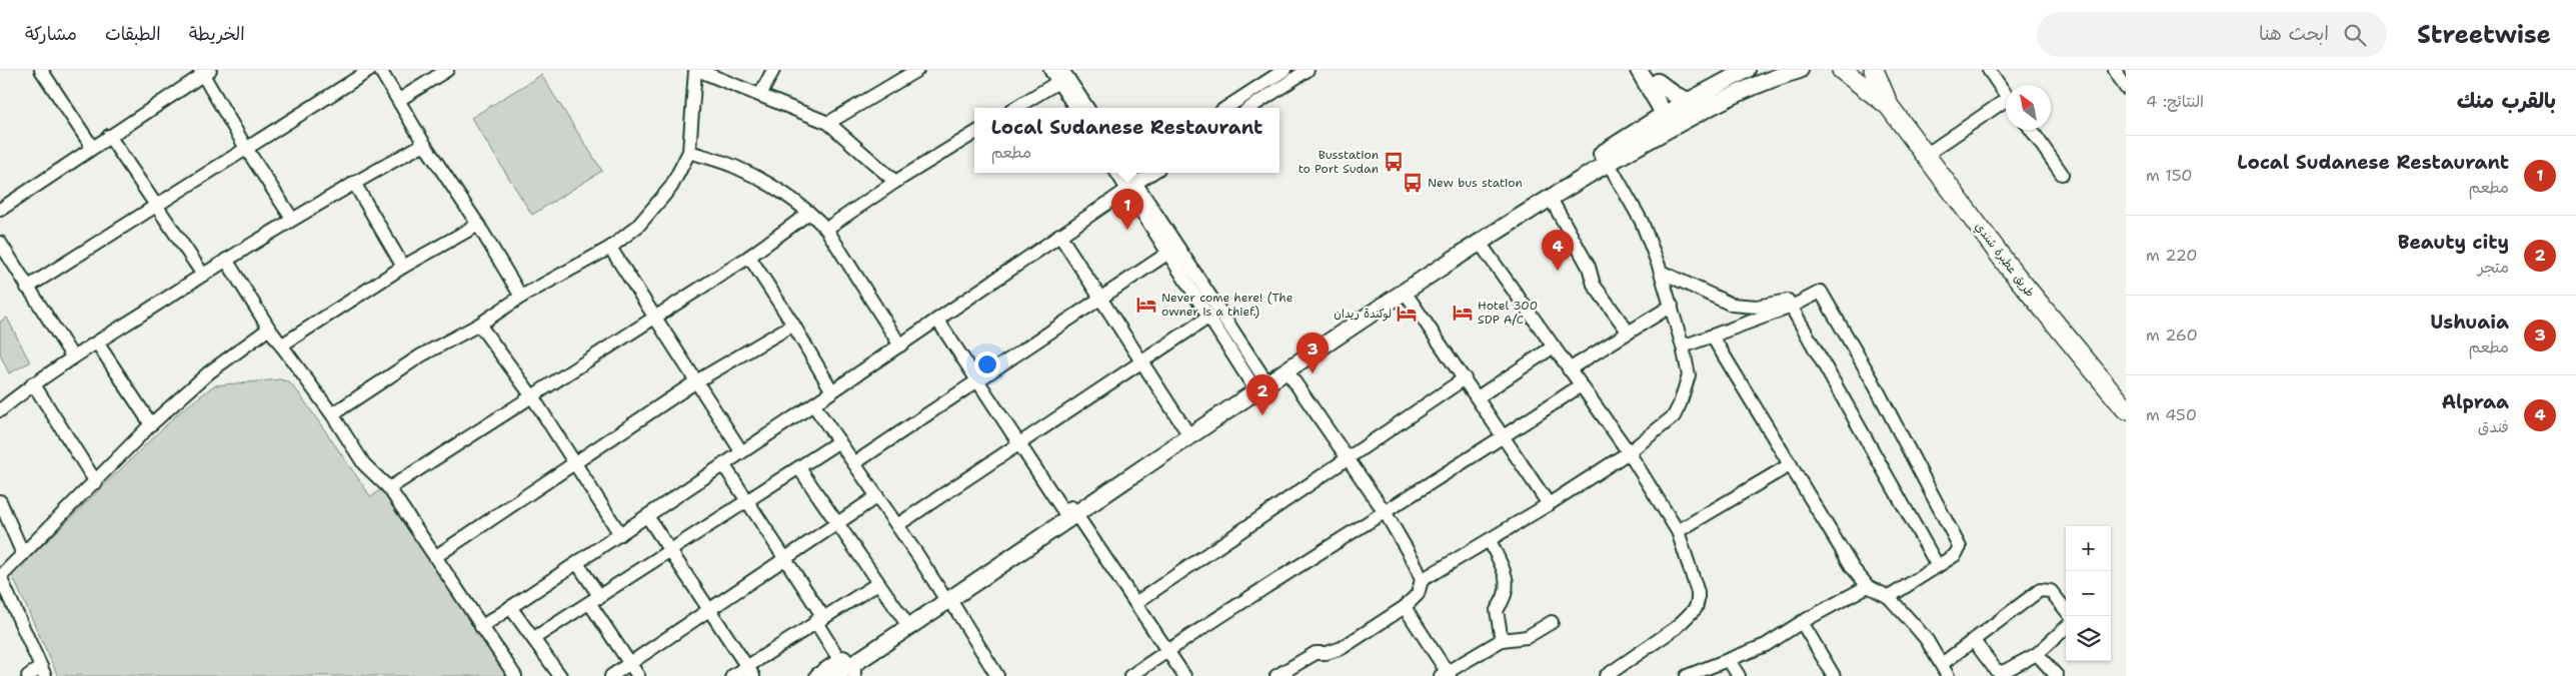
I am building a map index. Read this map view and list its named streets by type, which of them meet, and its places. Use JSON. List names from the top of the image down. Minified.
{"streets":{"highway":["طريق عطبرة شندي"]},"places":{"bus stop":["Busstation to Port Sudan","New bus station"],"hotel":["Never come here! (The owner is a thief.)","Hotel 300 SDP A/C","لوكندة ريدان"]},"north":"top left","page":{"header":"Streetwise","search":"ابحث هنا","nav":["الخريطة","الطبقات","مشاركة"],"heading":["بالقرب منك","النتائج: 4"],"popup":["Local Sudanese Restaurant","مطعم"],"list":[{"mark":"1","name":"Local Sudanese Restaurant","note":"مطعم","value":"150 m"},{"mark":"2","name":"Beauty city","note":"متجر","value":"220 m"},{"mark":"3","name":"Ushuaia","note":"مطعم","value":"260 m"},{"mark":"4","name":"Alpraa","note":"فندق","value":"450 m"}],"pins":["1","4","3","2"],"map_buttons":["+","−"]}}
